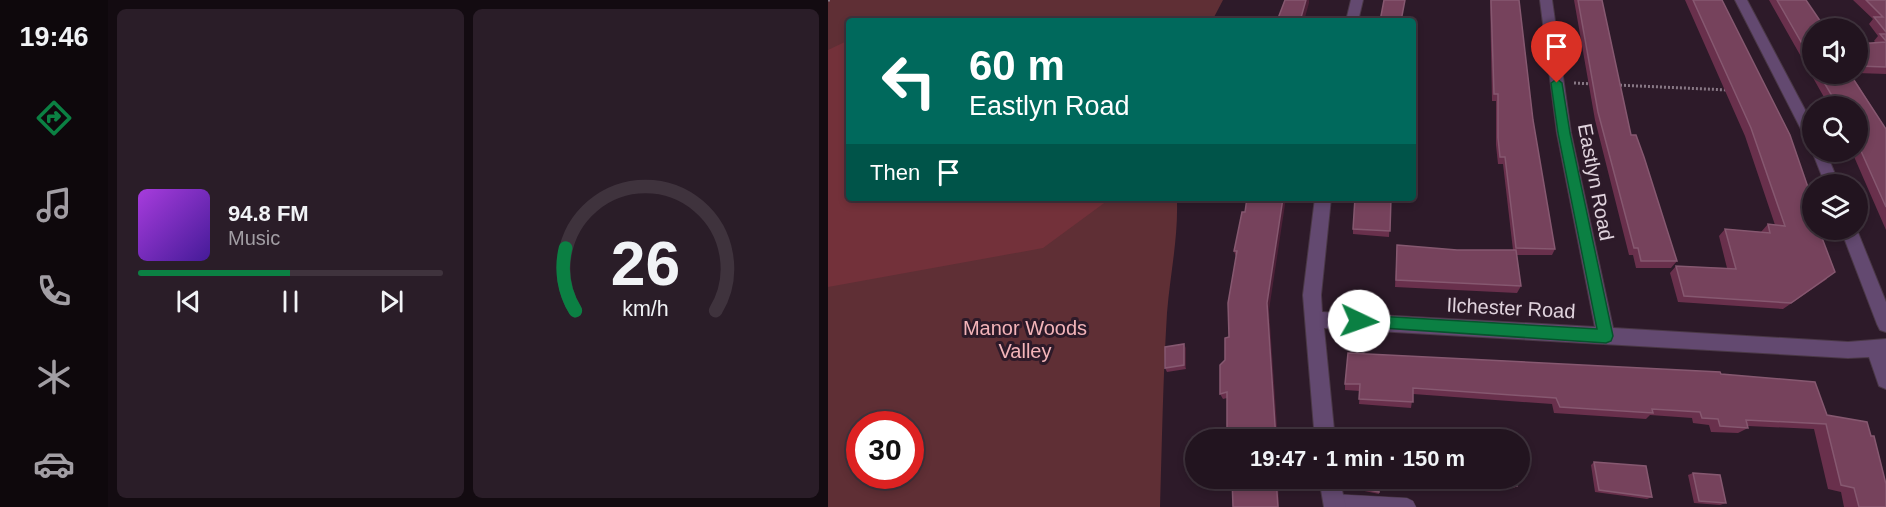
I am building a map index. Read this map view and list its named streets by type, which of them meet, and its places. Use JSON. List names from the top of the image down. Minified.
{"streets":{"street":["Eastlyn Road","Ilchester Road"]},"crossings":[["Eastlyn Road","Ilchester Road"]],"parks":["Manor Woods Valley"],"page":{"tabs":"19:46","turn":["60 m","Eastlyn Road"],"then":"Then","song":["94.8 FM","Music"],"limit":"30","trip":"19:47 · 1 min · 150 m","gauge":["26","km/h"]}}
